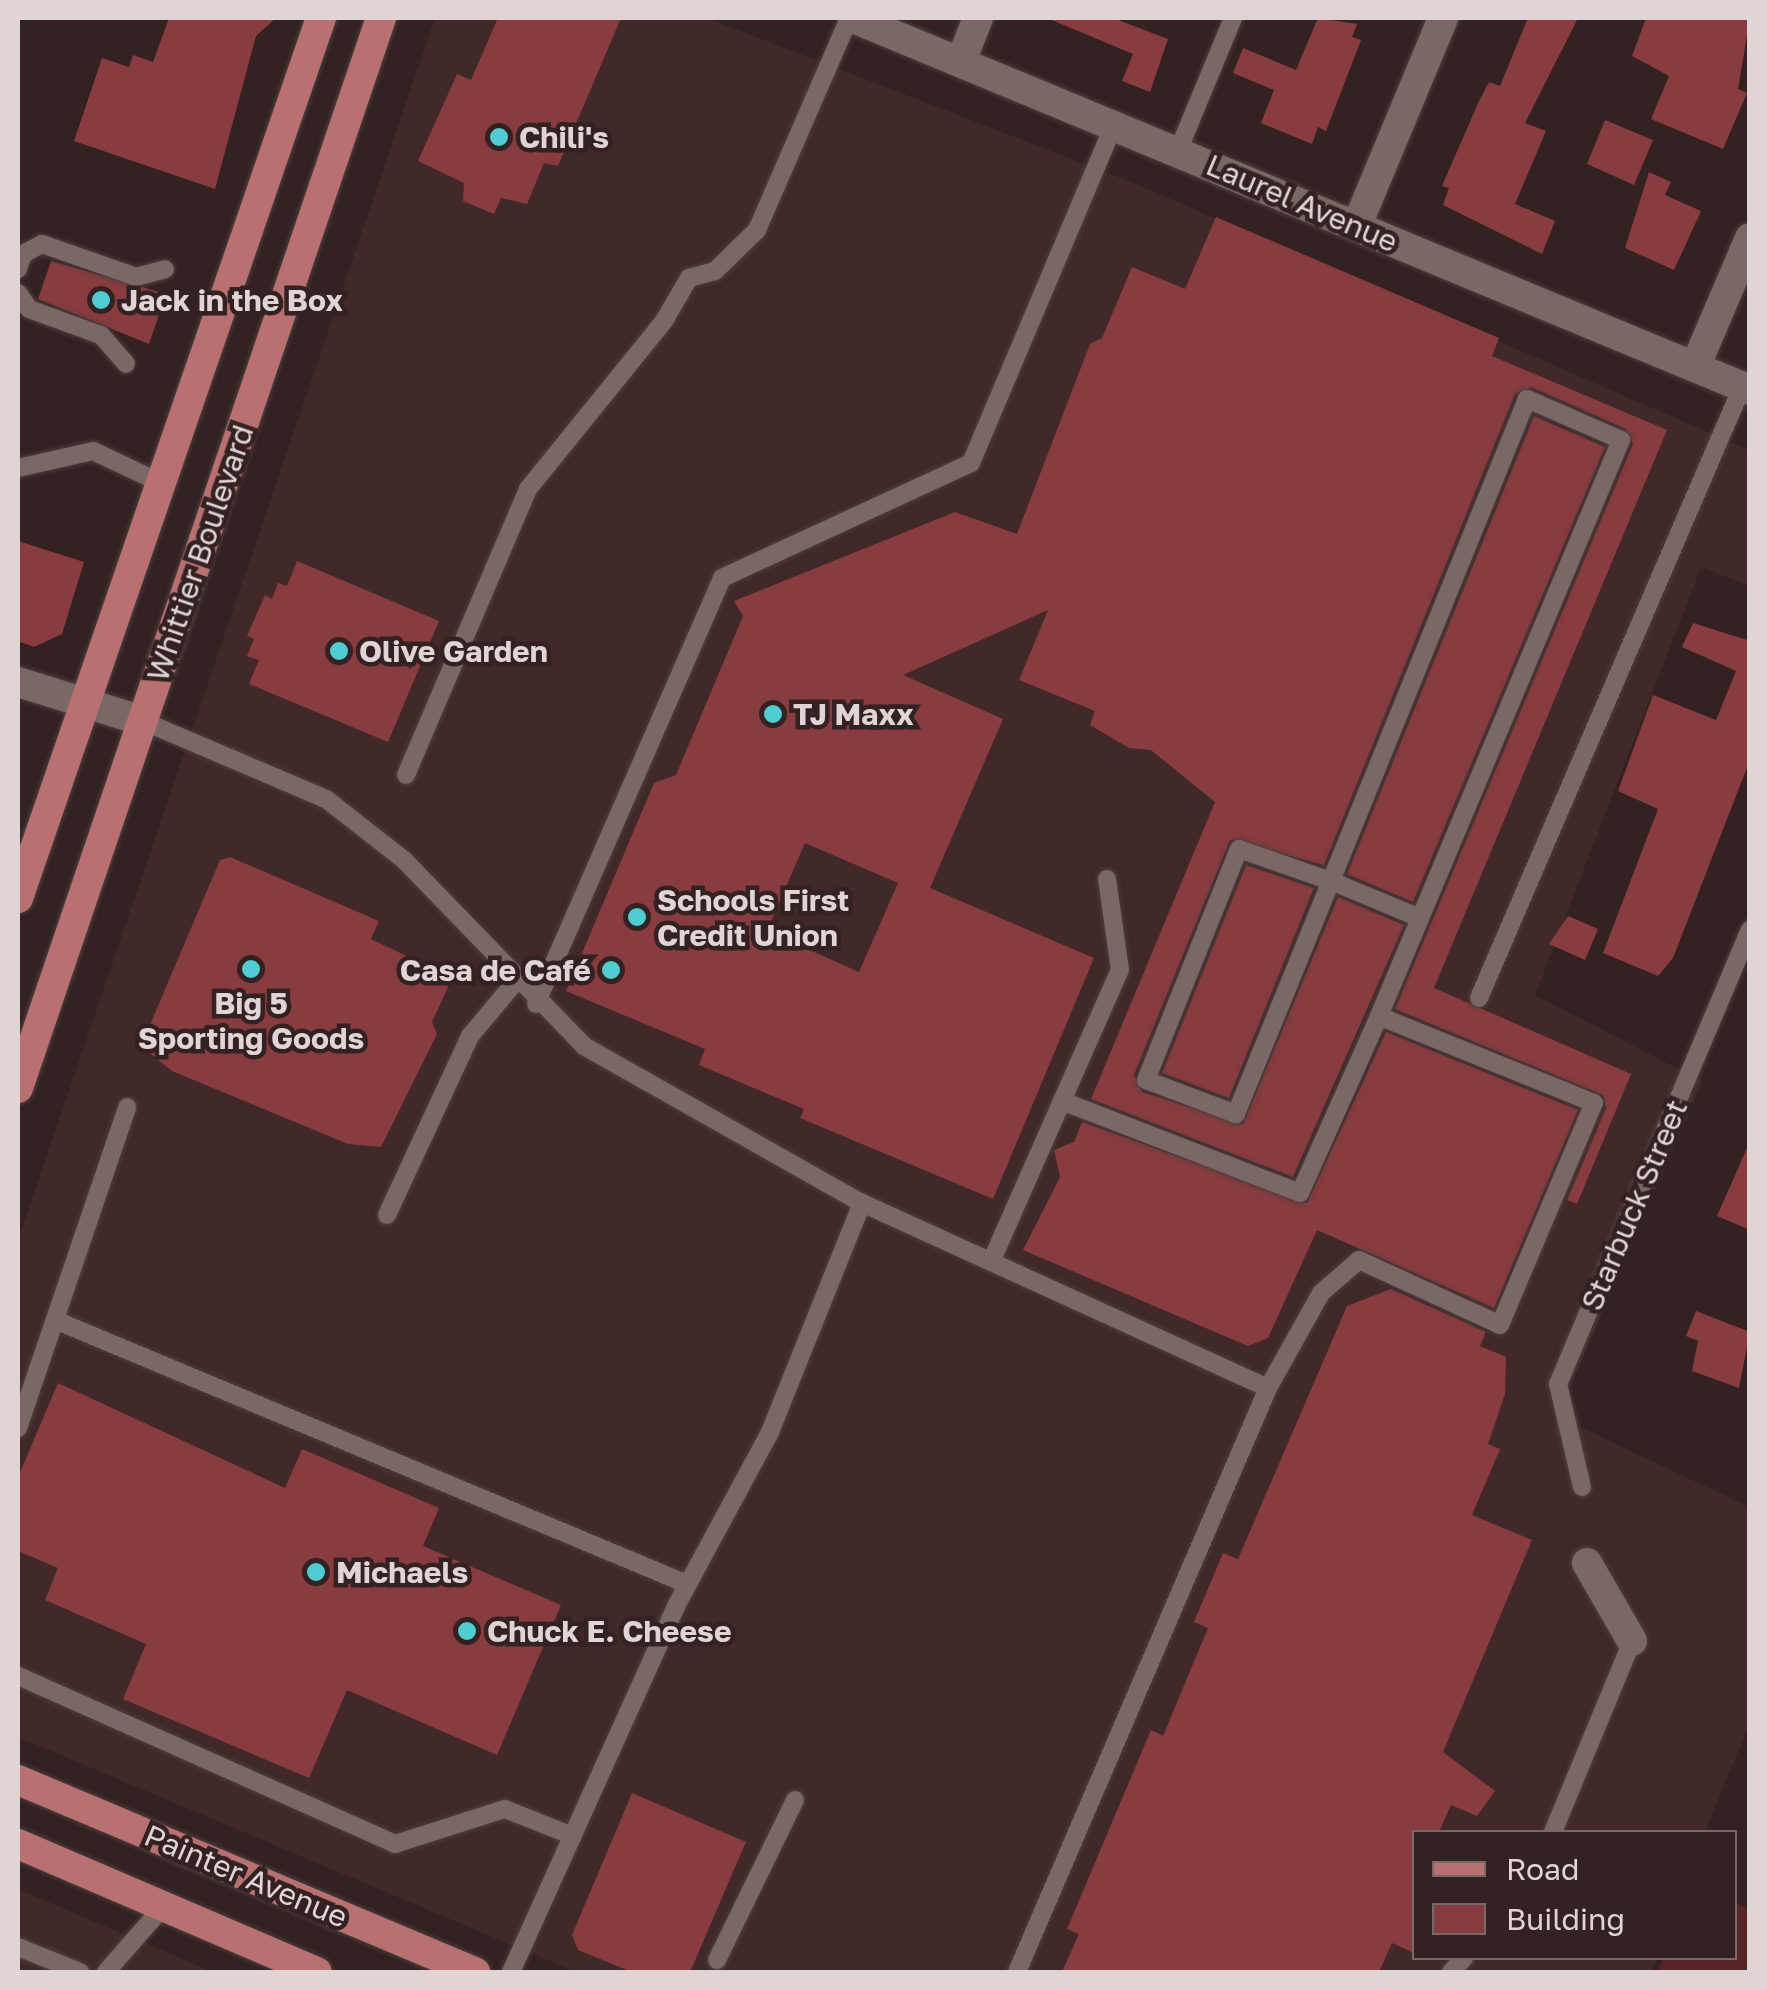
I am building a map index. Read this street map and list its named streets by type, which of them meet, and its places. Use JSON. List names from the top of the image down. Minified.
{"streets":{"main road":["Whittier Boulevard","Painter Avenue"],"street":["Laurel Avenue"],"lane":["Starbuck Street"]},"places":["Chili's","Jack in the Box","Olive Garden","TJ Maxx","Schools First Credit Union","Big 5 Sporting Goods","Casa de Café","Michaels","Chuck E. Cheese"],"legend":["Road","Building"]}
